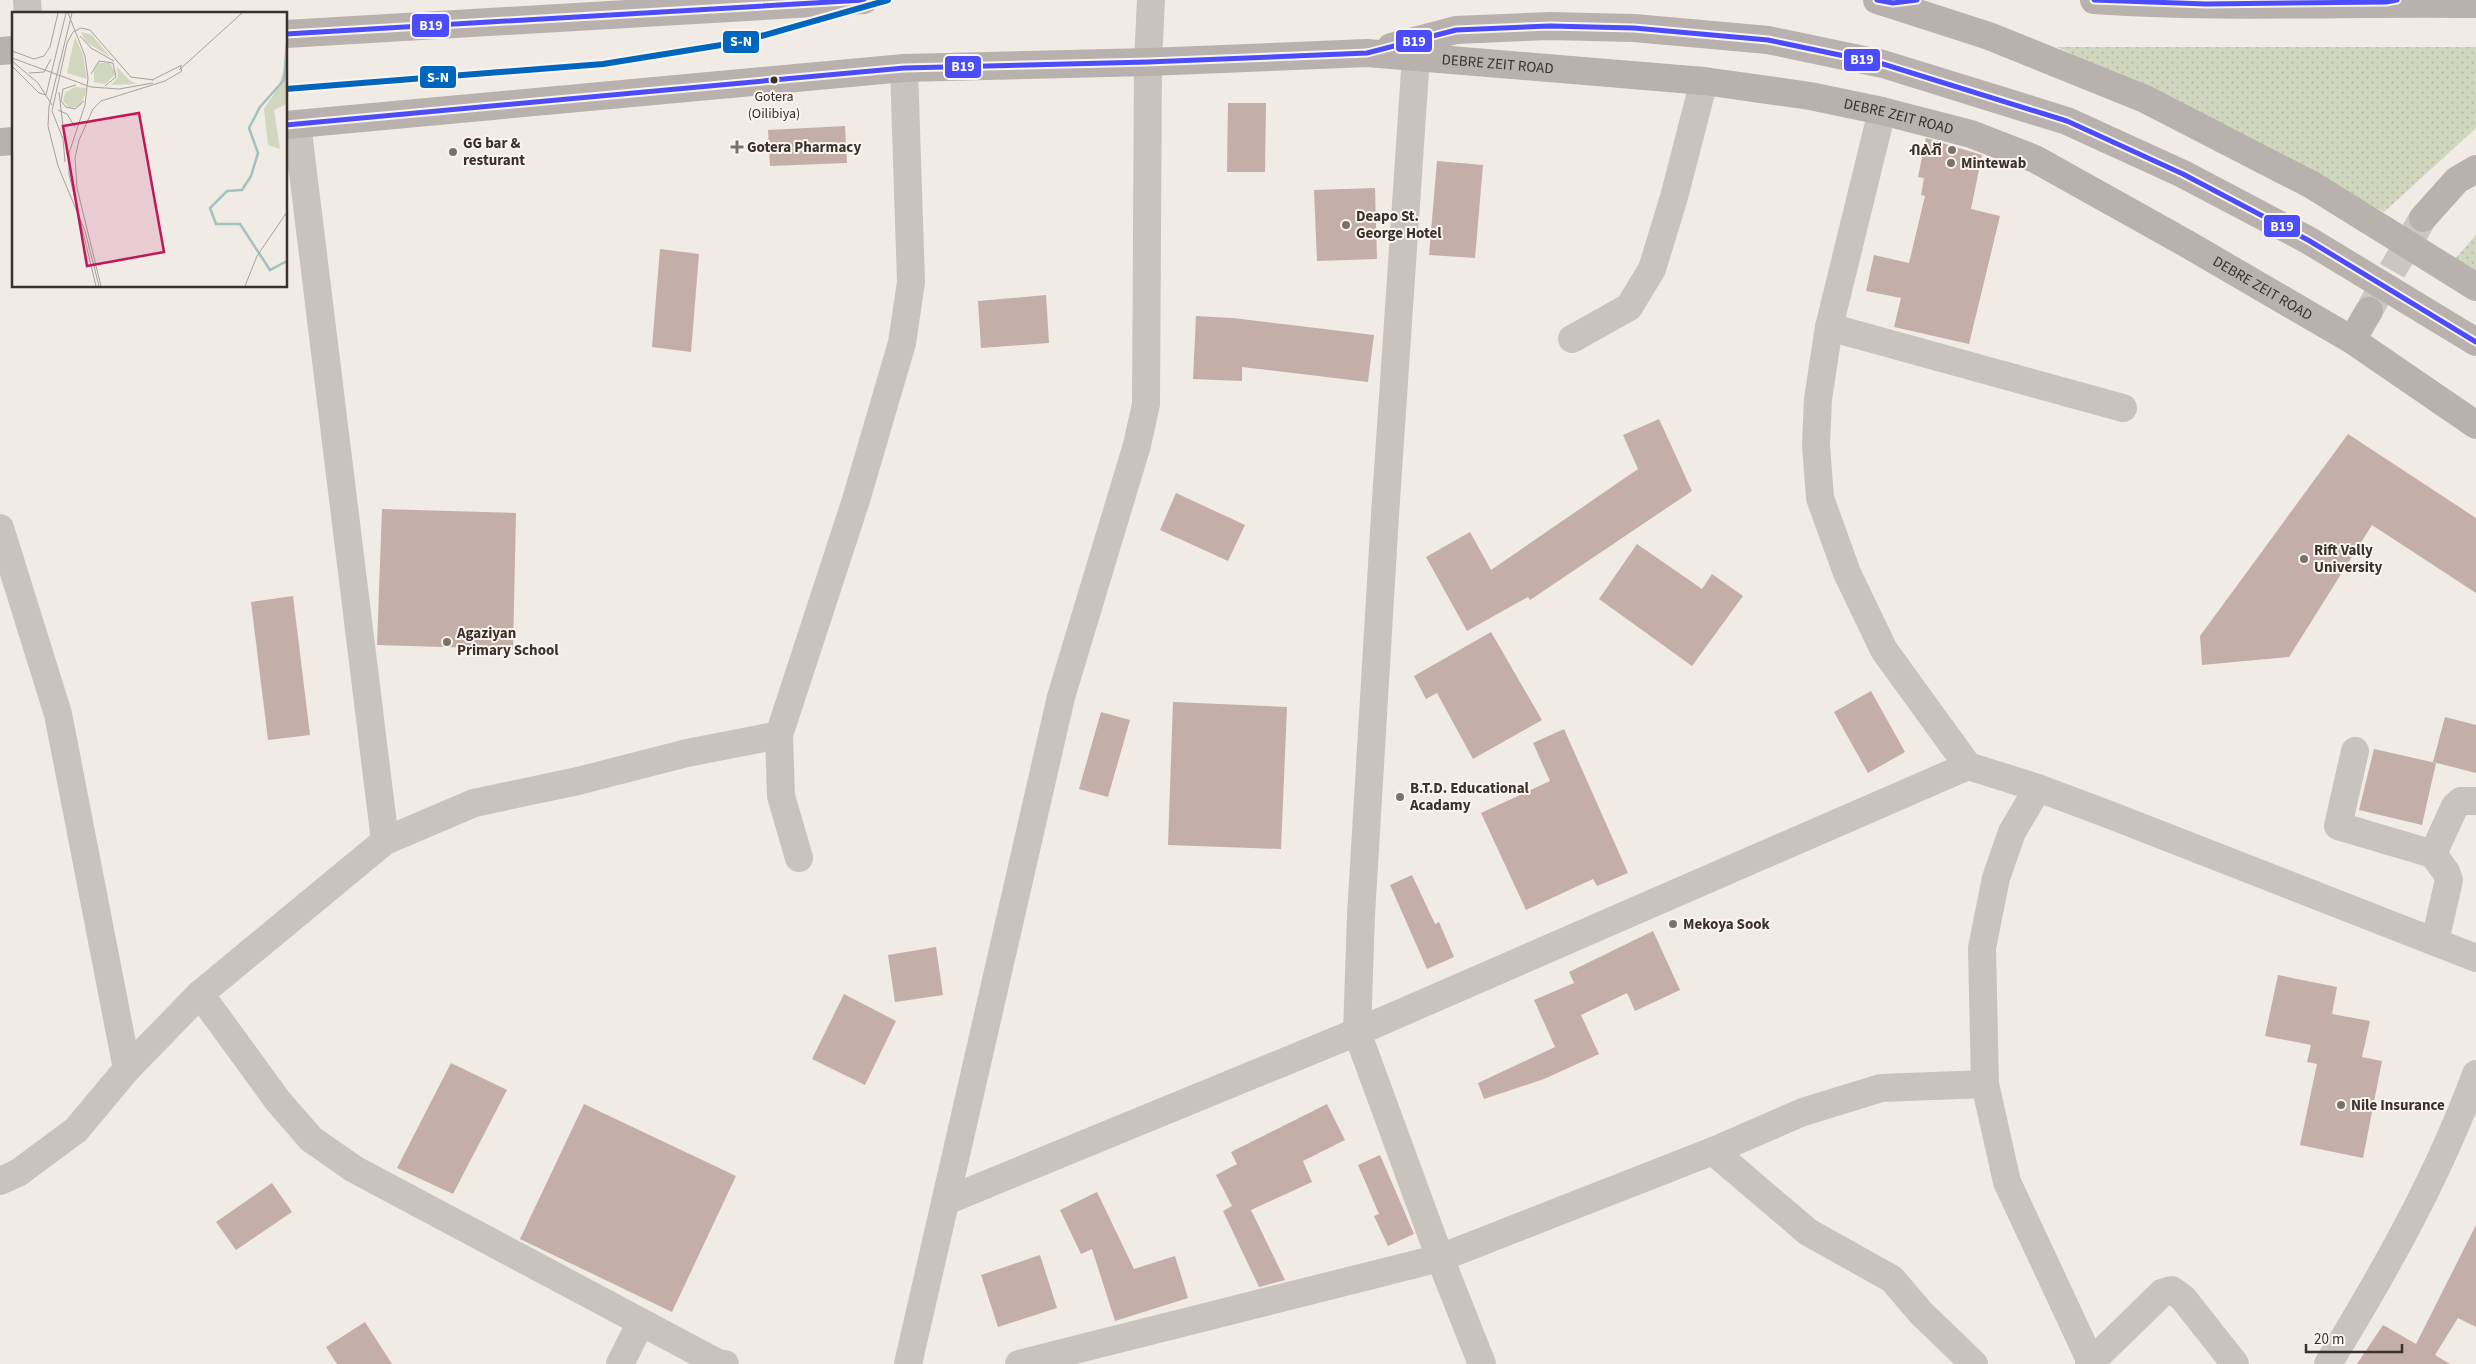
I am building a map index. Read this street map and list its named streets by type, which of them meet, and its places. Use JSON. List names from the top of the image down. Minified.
{"streets":{"main road":["DEBRE ZEIT ROAD"]},"places":{"other":["Gotera (Oilibiya)","ብልቭ","GG bar & resturant","Mintewab","Deapo St. George Hotel","Rift Vally University","Agaziyan Primary School","B.T.D. Educational Acadamy","Mekoya Sook","Nile Insurance"],"health":["Gotera Pharmacy"]},"lines":["transit line S-N","transit line B19"],"scale_bar":"20 m"}
